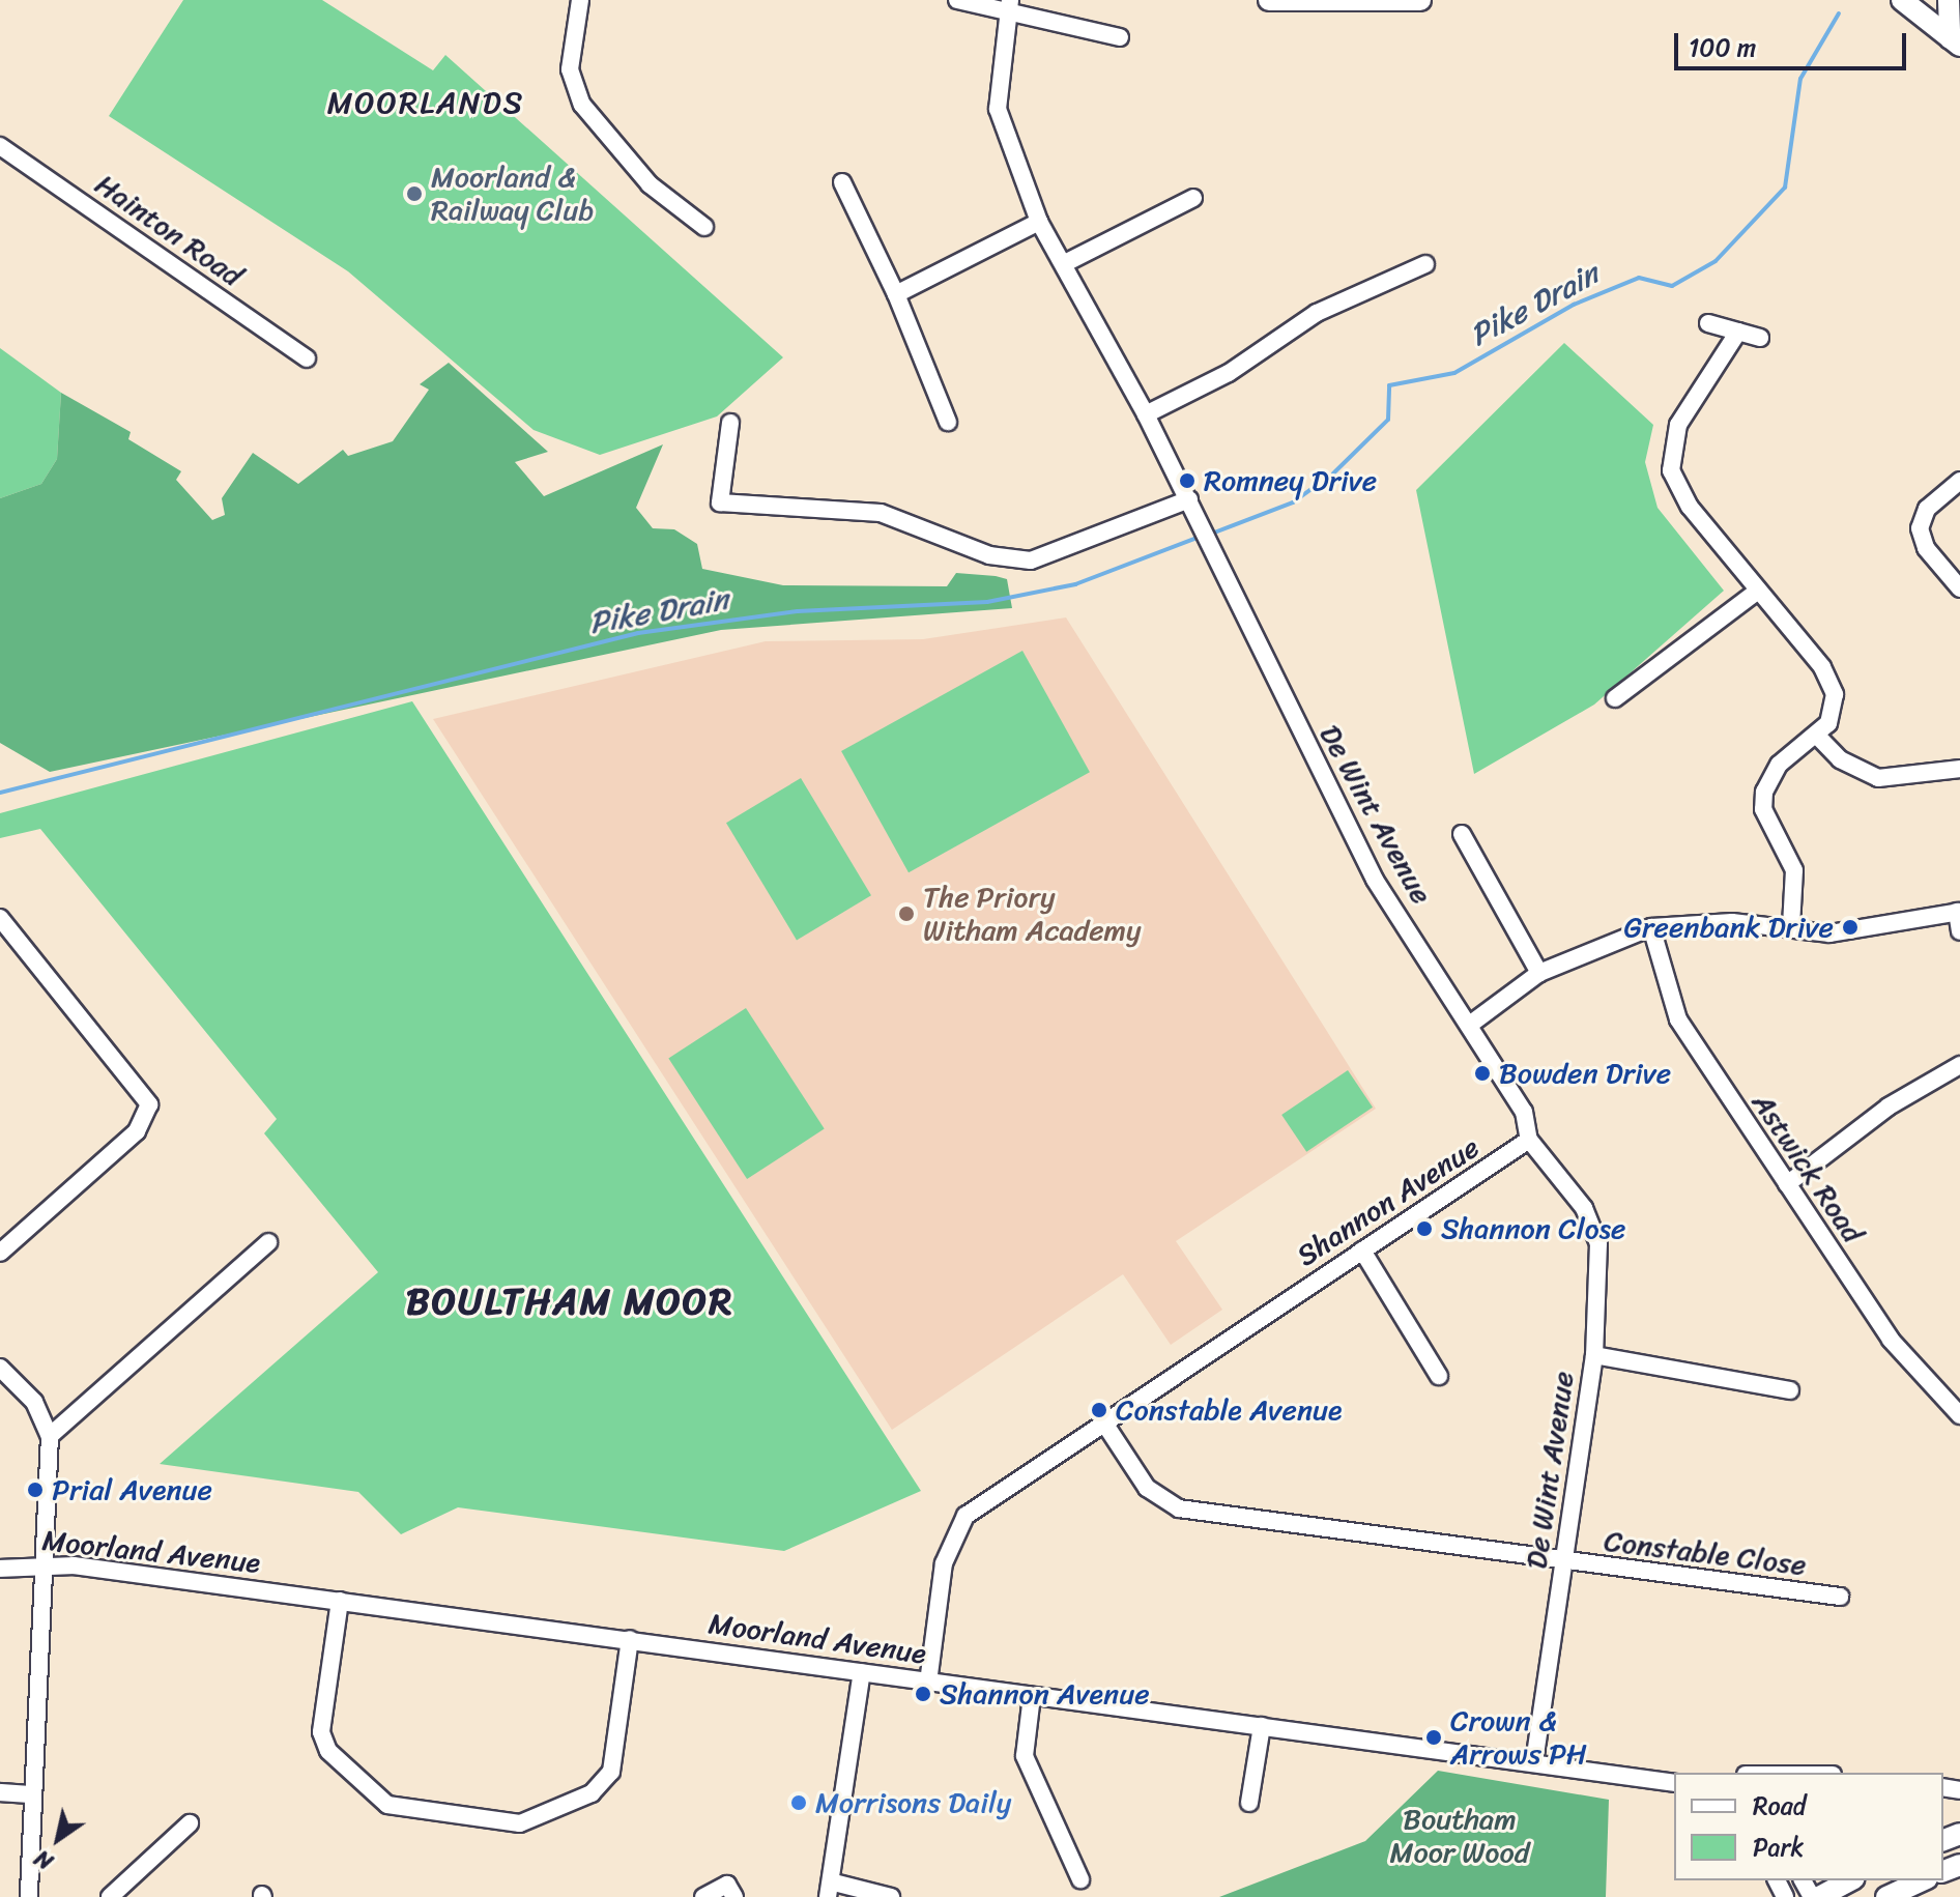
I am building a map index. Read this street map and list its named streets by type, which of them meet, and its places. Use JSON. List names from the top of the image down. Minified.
{"streets":{"street":["Hainton Road","De Wint Avenue","Astwick Road","Shannon Avenue","Moorland Avenue","Constable Close"]},"crossings":[["De Wint Avenue","Shannon Avenue"],["De Wint Avenue","Moorland Avenue"],["De Wint Avenue","Constable Close"],["Shannon Avenue","Moorland Avenue"]],"districts":["MOORLANDS","BOULTHAM MOOR"],"water":["Pike Drain"],"parks":["Boutham Moor Wood"],"places":["Moorland & Railway Club","Romney Drive","The Priory Witham Academy","Greenbank Drive","Bowden Drive","Shannon Close","Constable Avenue","Prial Avenue","Shannon Avenue","Crown & Arrows PH","Morrisons Daily"],"legend":["Road","Park"],"scale_bar":"100 m","north":"bottom left"}
